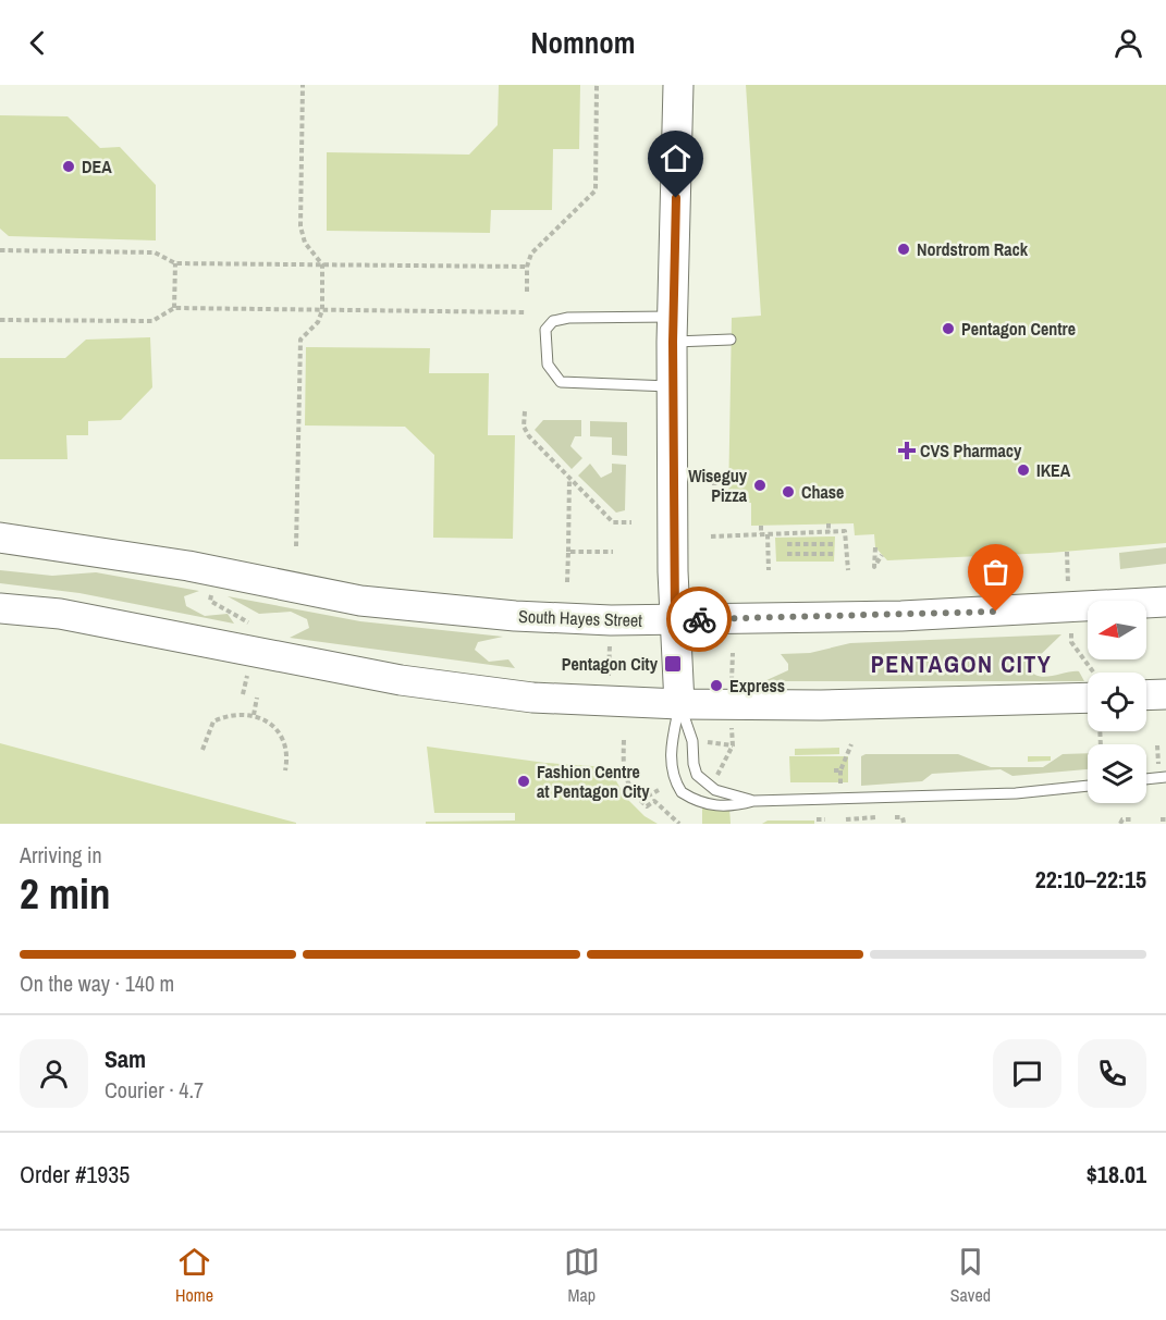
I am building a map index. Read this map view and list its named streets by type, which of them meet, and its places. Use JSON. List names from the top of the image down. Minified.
{"streets":{"main road":["South Hayes Street"]},"districts":["PENTAGON CITY"],"places":{"other":["DEA","Nordstrom Rack","Pentagon Centre","IKEA","Wiseguy Pizza","Chase","Express","Fashion Centre at Pentagon City"],"health":["CVS Pharmacy"],"transit":["Pentagon City"]},"north":"left","page":{"header":"Nomnom","heading":["2 min","Arriving in","22:10–22:15"],"panel":["Sam","Courier · 4.7","Order #1935","$18.01"],"bar":"On the way · 140 m","tabs":["Home","Map","Saved"]}}
